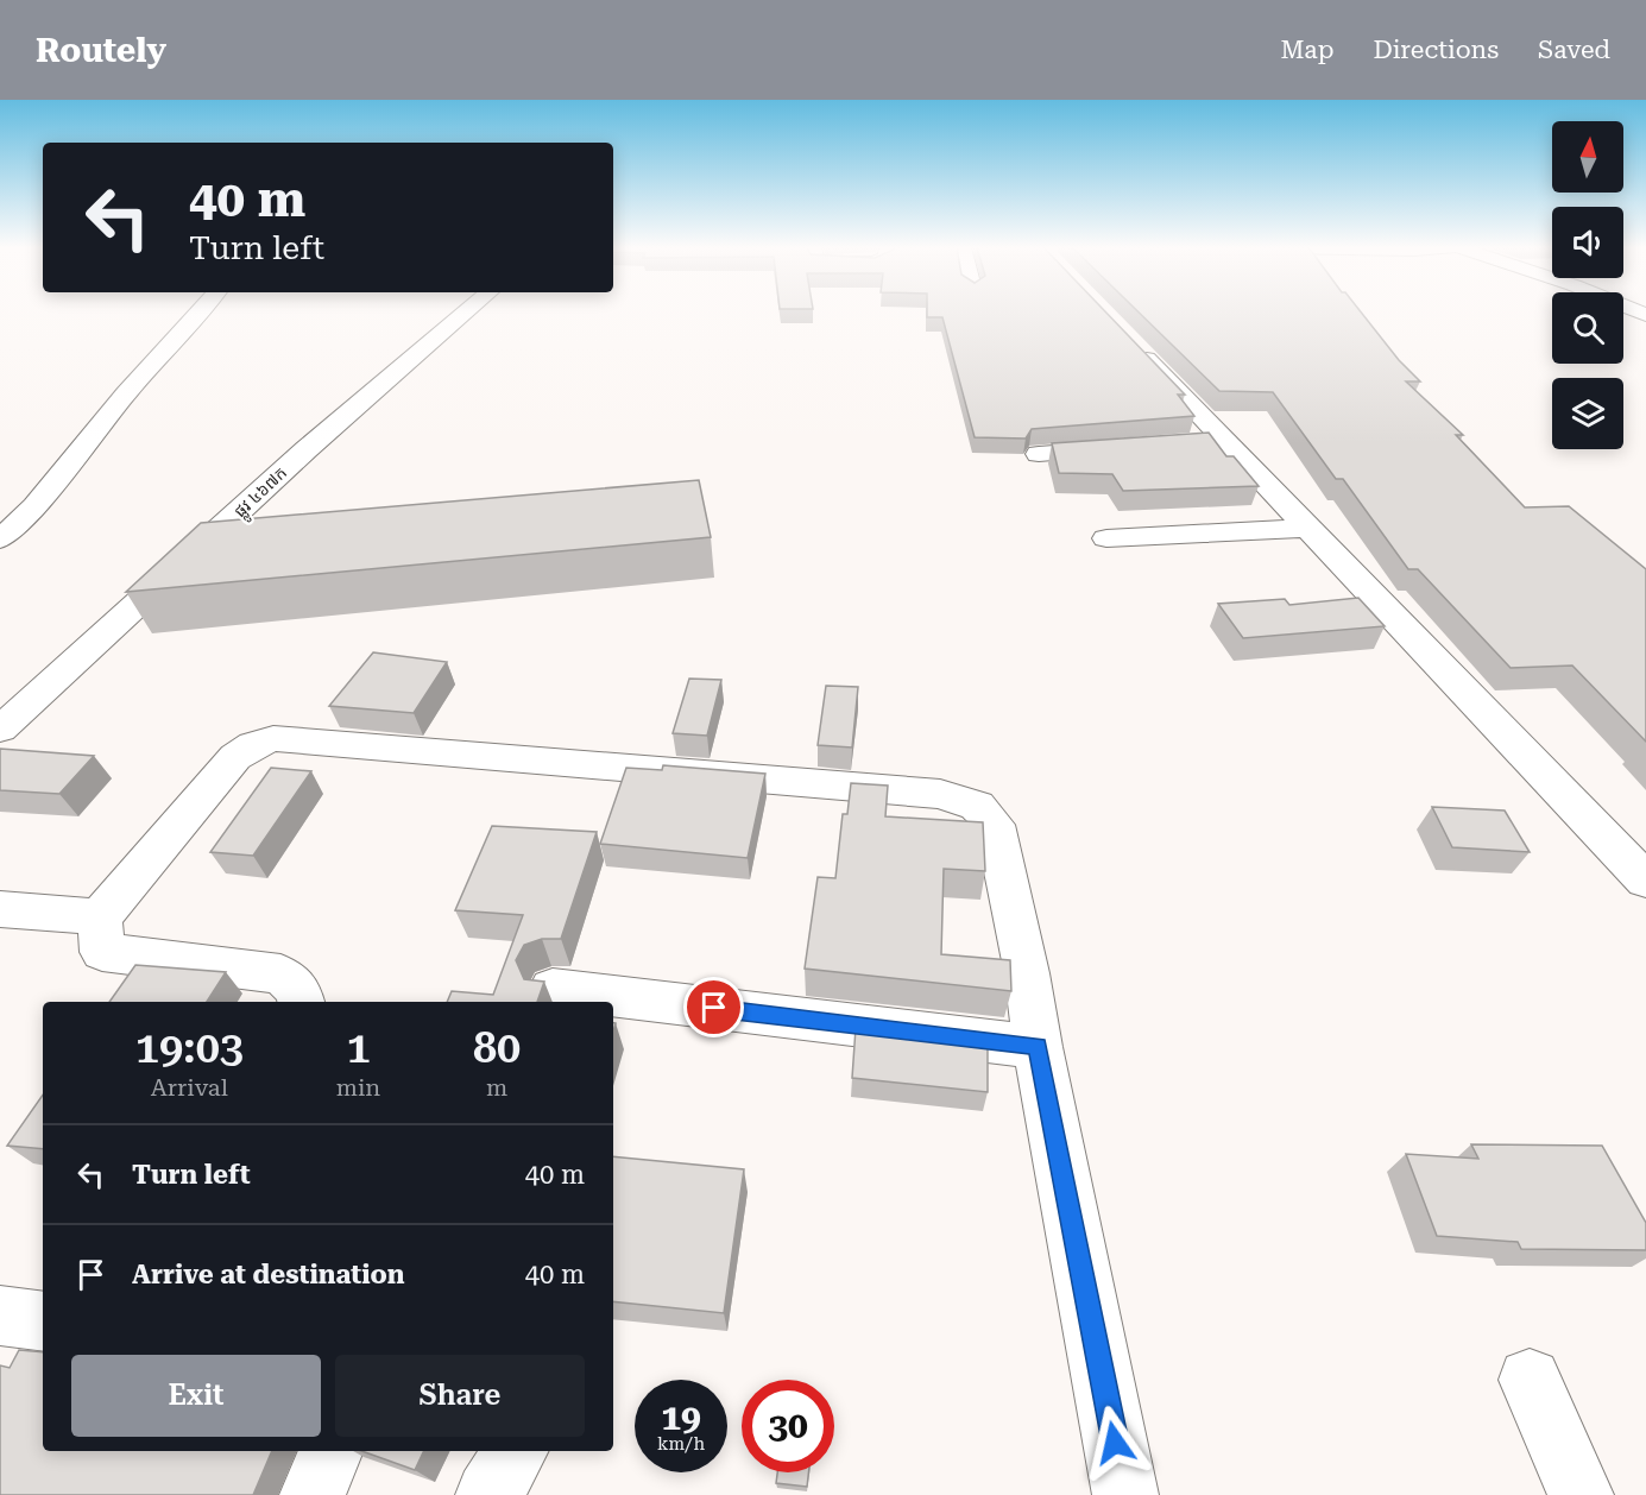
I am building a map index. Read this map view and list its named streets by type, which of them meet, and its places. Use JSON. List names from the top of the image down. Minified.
{"streets":{"street":["ផ្លូវ ៤៦៧ក"]},"north":"top","page":{"header":"Routely","nav":["Map","Directions","Saved"],"turn":["40 m","Turn left"],"eta":["19:03","Arrival","1","min","80","m"],"list":[{"name":"Turn left","value":"40 m"},{"name":"Arrive at destination","value":"40 m"}],"buttons":["Exit","Share"],"speed":"19 km/h","limit":"30"}}
